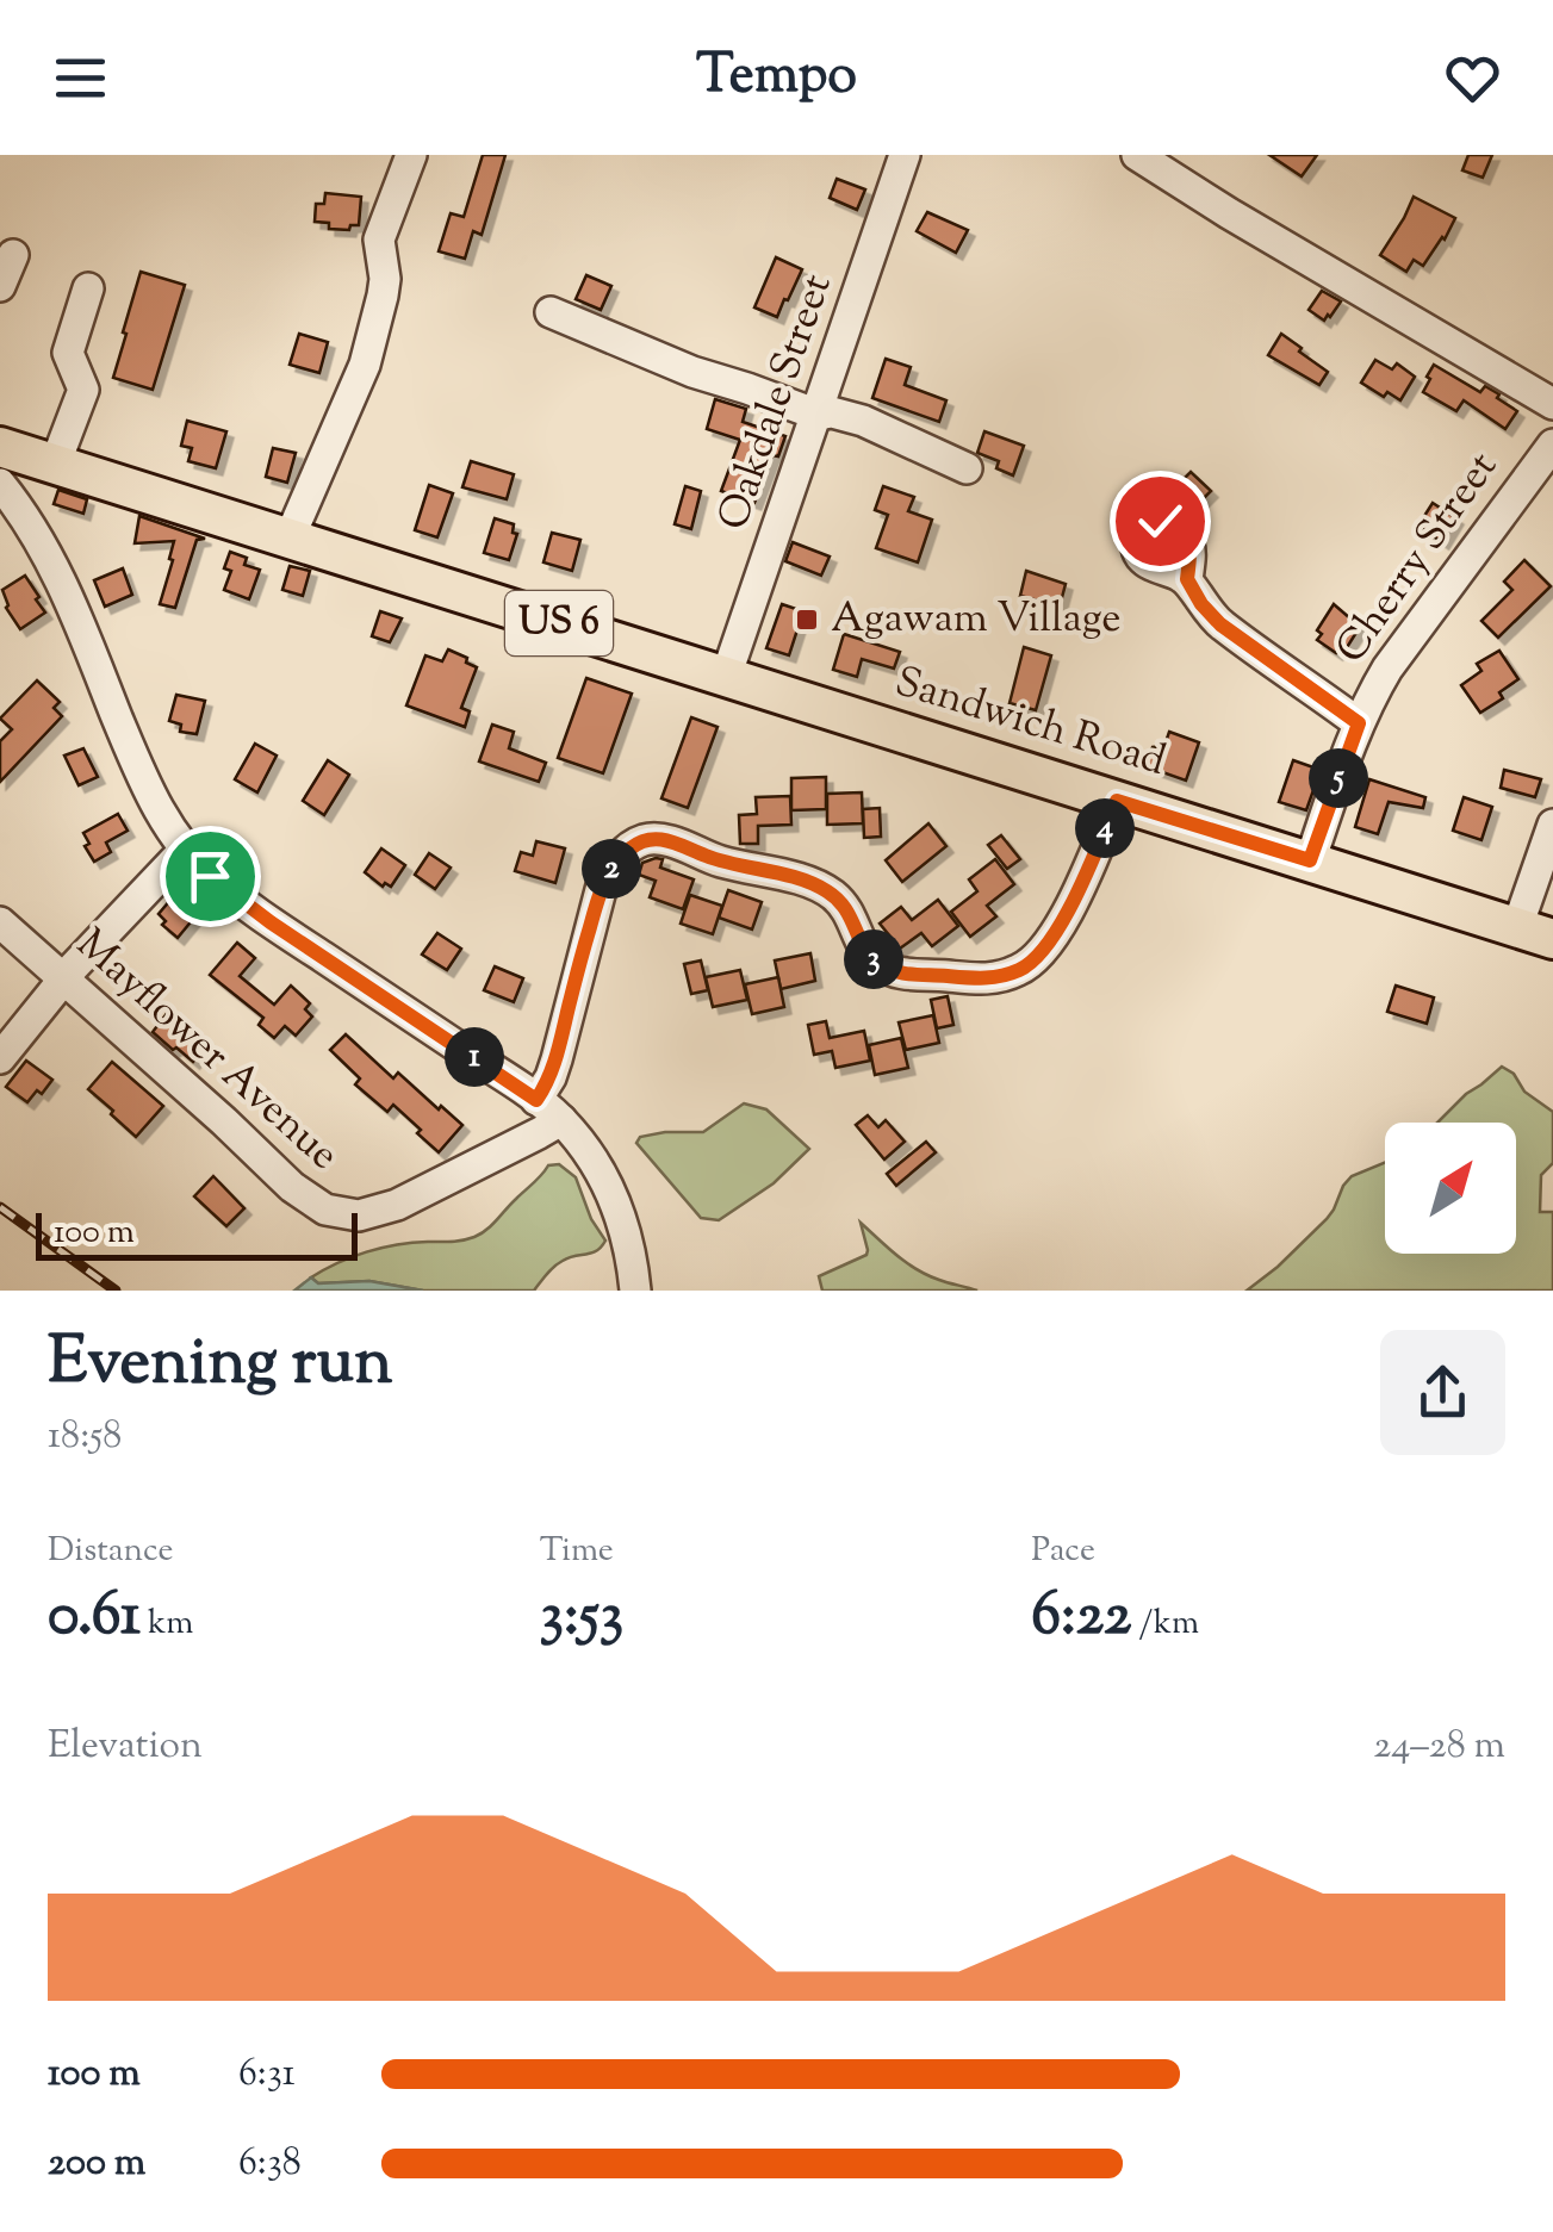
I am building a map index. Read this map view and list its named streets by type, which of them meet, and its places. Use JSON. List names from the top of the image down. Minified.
{"streets":{"main road":["US 6","Sandwich Road"],"street":["Oakdale Street","Cherry Street","Mayflower Avenue"]},"crossings":[["Oakdale Street","Sandwich Road"],["Cherry Street","Sandwich Road"]],"places":{"transit":["Agawam Village"]},"scale_bar":"100 m","north":"top right","page":{"header":"Tempo","pins":["5","4","2","3","1"],"scale":"100 m","heading":["Evening run","18:58"],"stats":[["Distance","0.61 km"],["Time","3:53"],["Pace","6:22 /km"]],"chart":["Elevation","24–28 m"],"list":[{"name":"100 m","note":"6:31"},{"name":"200 m","note":"6:38"}]}}
